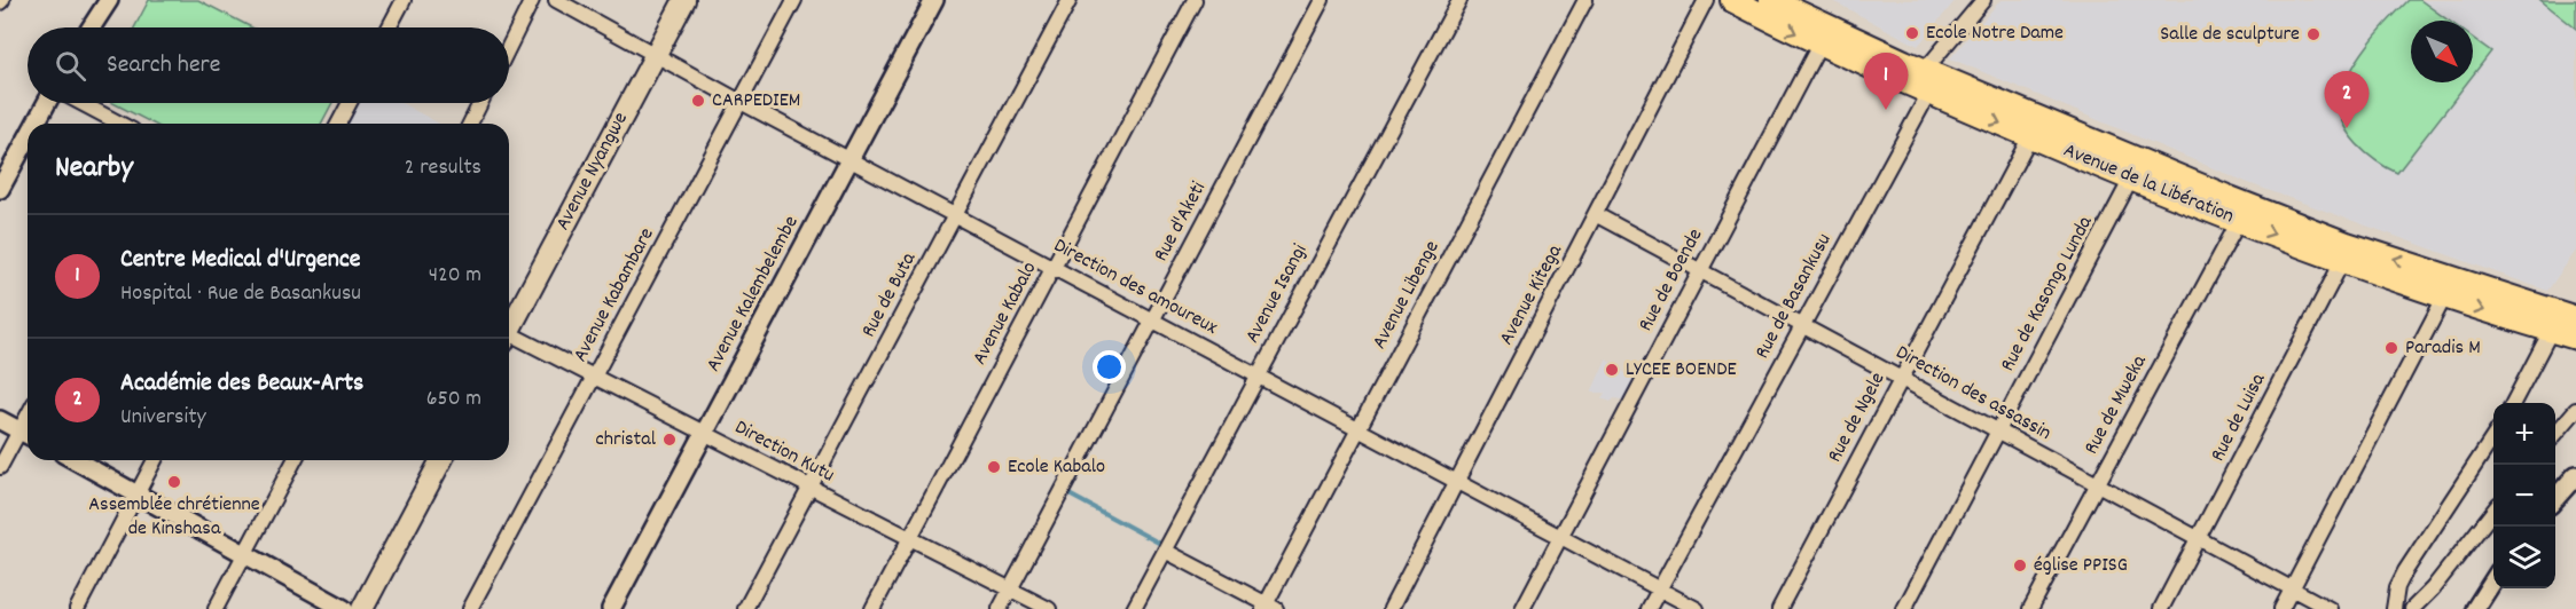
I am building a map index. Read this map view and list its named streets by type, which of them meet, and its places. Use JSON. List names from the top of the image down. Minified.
{"streets":{"main road":["Avenue Nyangwe","Avenue de la Libération"],"street":["Rue d'Aketi","Rue de Boende","Direction des amoureux","Avenue Kalembelembe","Avenue Isangi","Rue de Kasongo Lunda","Avenue Kabambare","Rue de Buta","Avenue Libenge","Avenue Kitega","Rue de Basankusu","Avenue Kabalo","Direction des assassin","Rue de Mweka","Rue de Ngele","Rue de Luisa","Direction Kutu"]},"crossings":[["Avenue Nyangwe","Direction des amoureux"],["Avenue de la Libération","Rue de Boende"],["Avenue de la Libération","Rue de Kasongo Lunda"],["Avenue de la Libération","Rue de Basankusu"],["Avenue de la Libération","Rue de Mweka"],["Avenue de la Libération","Rue de Ngele"],["Avenue de la Libération","Rue de Luisa"],["Rue d'Aketi","Direction des amoureux"],["Rue d'Aketi","Direction Kutu"],["Rue de Boende","Direction des amoureux"],["Rue de Boende","Direction des assassin"],["Direction des amoureux","Avenue Kalembelembe"],["Direction des amoureux","Avenue Isangi"],["Direction des amoureux","Avenue Kabambare"],["Direction des amoureux","Rue de Buta"],["Direction des amoureux","Avenue Libenge"],["Direction des amoureux","Avenue Kitega"],["Direction des amoureux","Rue de Basankusu"],["Direction des amoureux","Avenue Kabalo"],["Avenue Kalembelembe","Direction Kutu"],["Rue de Kasongo Lunda","Direction des assassin"],["Avenue Kabambare","Direction Kutu"],["Rue de Buta","Direction Kutu"],["Avenue Kitega","Direction des assassin"],["Rue de Basankusu","Direction des assassin"],["Avenue Kabalo","Direction Kutu"],["Direction des assassin","Rue de Mweka"],["Direction des assassin","Rue de Ngele"],["Direction des assassin","Rue de Luisa"]],"places":["Ecole Notre Dame","Salle de sculpture","CARPEDIEM","Paradis M","LYCEE BOENDE","christal","Ecole Kabalo","Assemblée chrétienne de Kinshasa","église PPISG"],"north":"bottom right","page":{"search":"Search here","pins":["1","2"],"heading":["Nearby","2 results"],"list":[{"mark":"1","name":"Centre Medical d'Urgence","note":"Hospital · Rue de Basankusu","value":"420 m"},{"mark":"2","name":"Académie des Beaux-Arts","note":"University","value":"650 m"}],"map_buttons":["+","−"]}}
